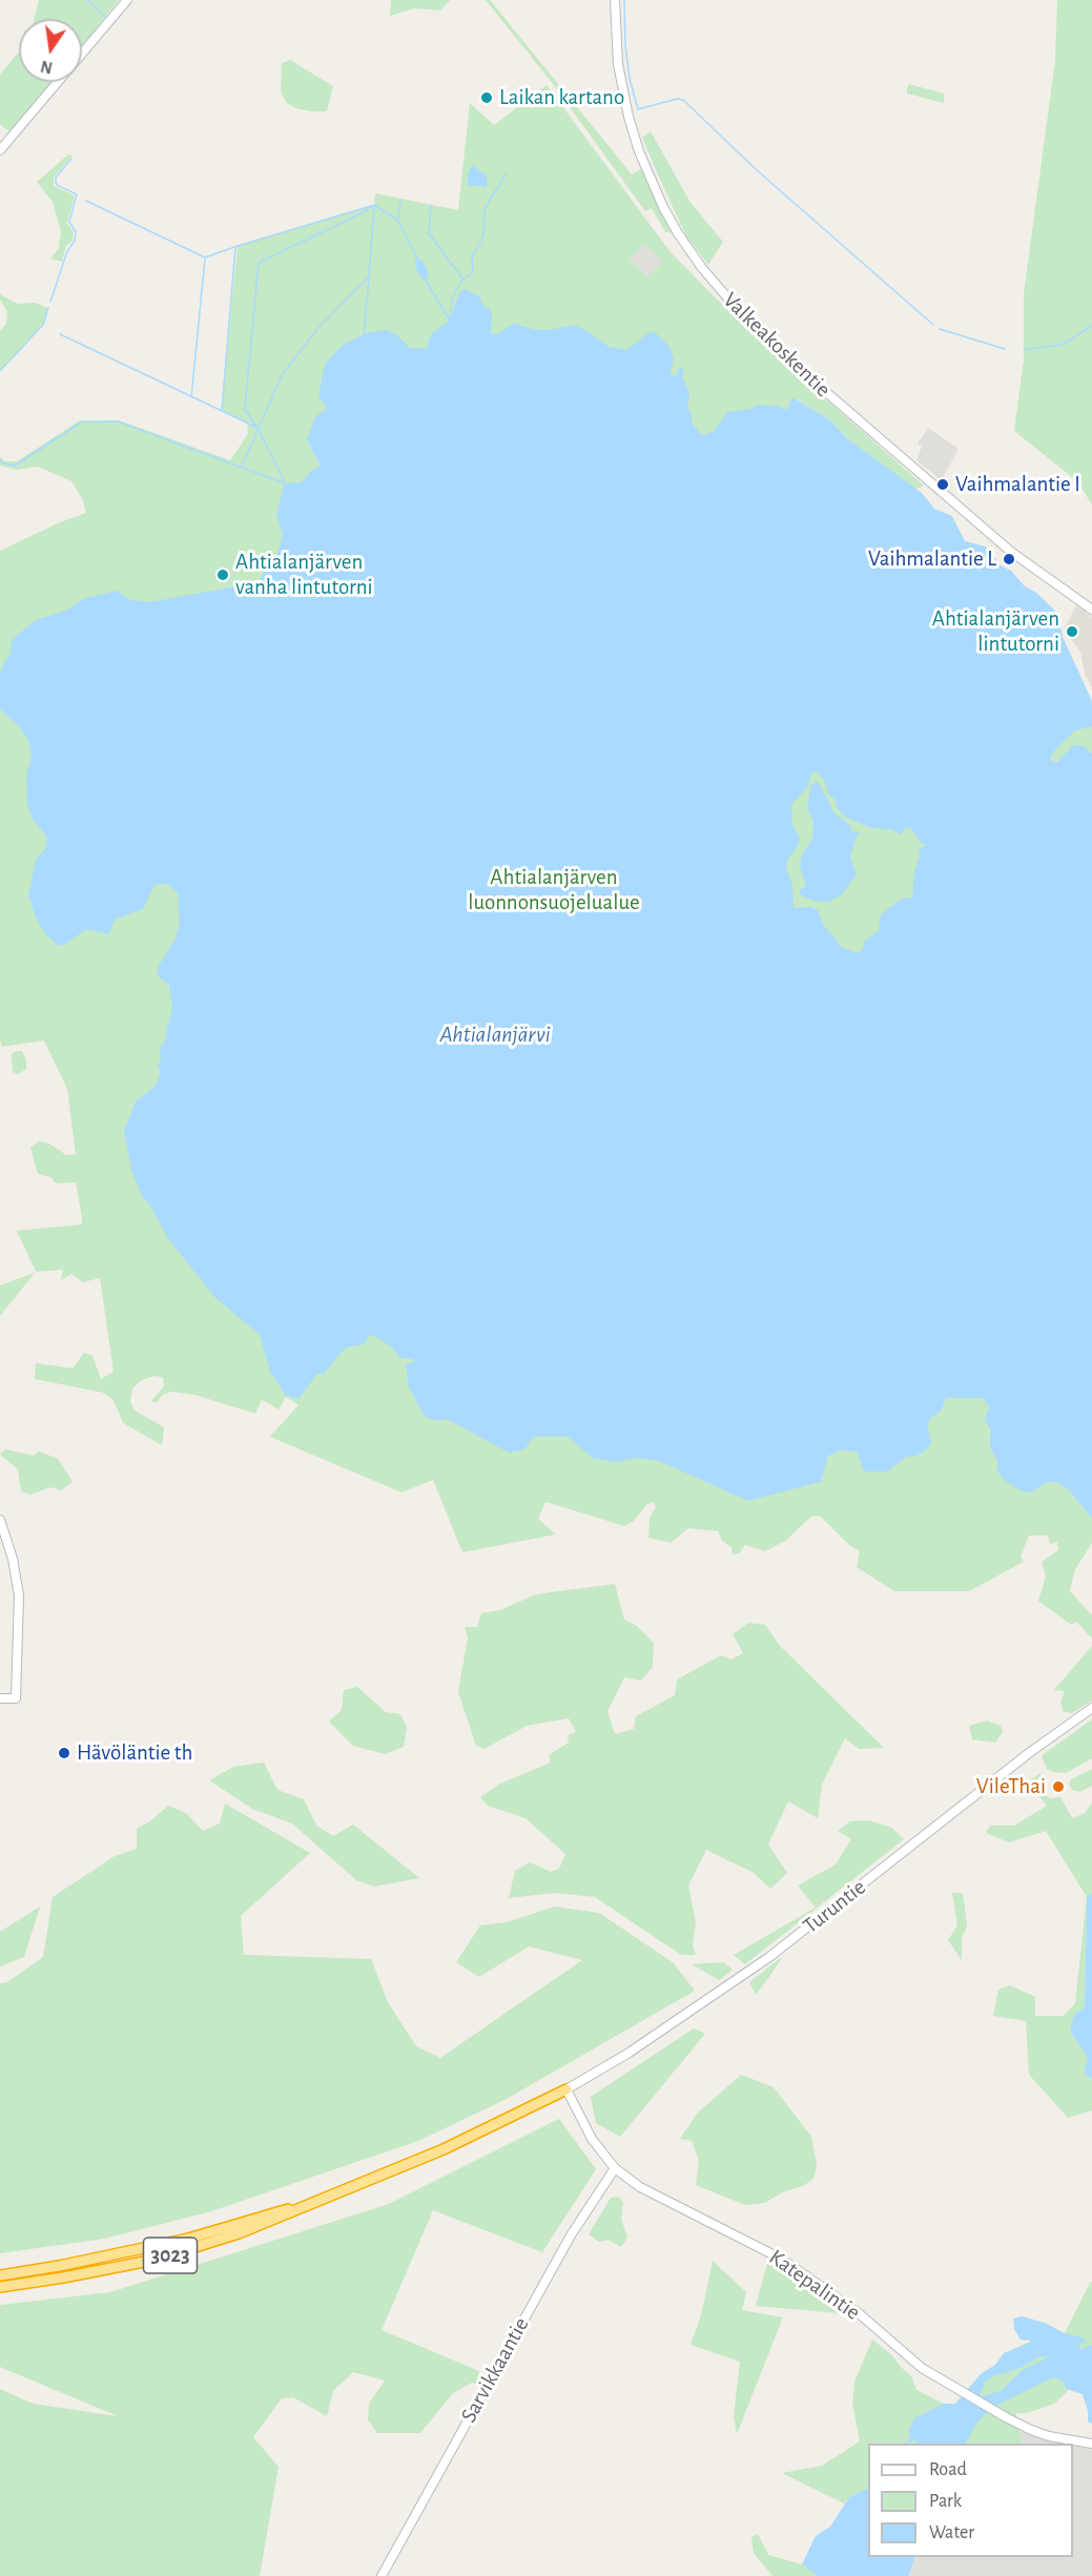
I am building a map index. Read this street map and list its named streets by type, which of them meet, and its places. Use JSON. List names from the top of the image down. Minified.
{"streets":{"highway":["3023"],"street":["Valkeakoskentie","Turuntie","Katepalintie","Sarvikkaantie"]},"crossings":[["Turuntie","3023"],["Turuntie","Katepalintie"],["3023","Katepalintie"],["Katepalintie","Sarvikkaantie"]],"water":["Ahtialanjärvi"],"parks":["Ahtialanjärven luonnonsuojelualue"],"places":["Laikan kartano","Vaihmalantie I","Vaihmalantie L","Ahtialanjärven vanha lintutorni","Ahtialanjärven lintutorni","Hävöläntie th","VileThai"],"legend":["Road","Park","Water"],"north":"bottom"}
